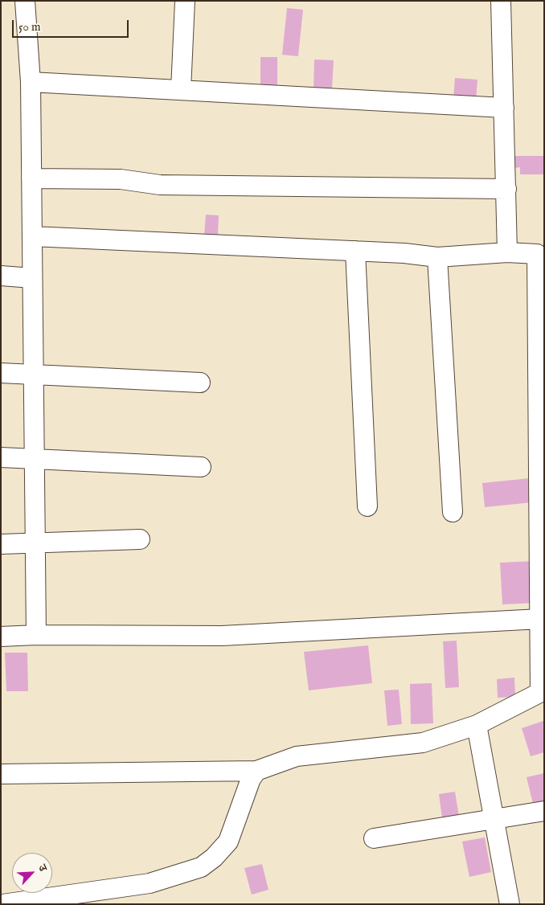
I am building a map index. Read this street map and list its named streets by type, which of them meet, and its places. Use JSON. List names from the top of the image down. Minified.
{"scale_bar":"50 m","north":"top right"}
